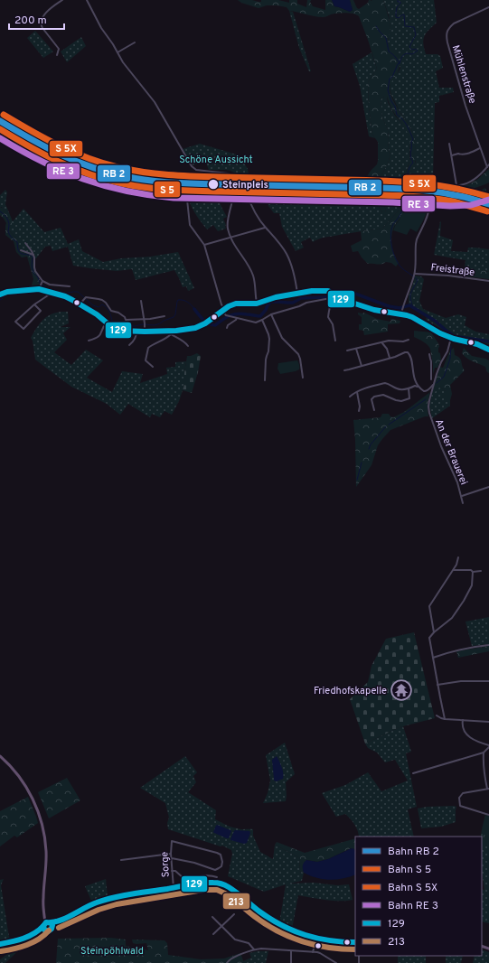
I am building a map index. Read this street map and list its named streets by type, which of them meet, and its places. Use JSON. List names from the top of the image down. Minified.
{"streets":{"street":["Mühlenstraße","Freistraße","An der Brauerei","Sorge"]},"parks":["Schöne Aussicht","Steinpöhlwald"],"places":{"other":["Steinpleis"],"temple":["Friedhofskapelle"]},"lines":["transit line 129","transit line 213"],"legend":["Bahn RB 2","Bahn S 5","Bahn S 5X","Bahn RE 3","129","213"],"scale_bar":"200 m"}
